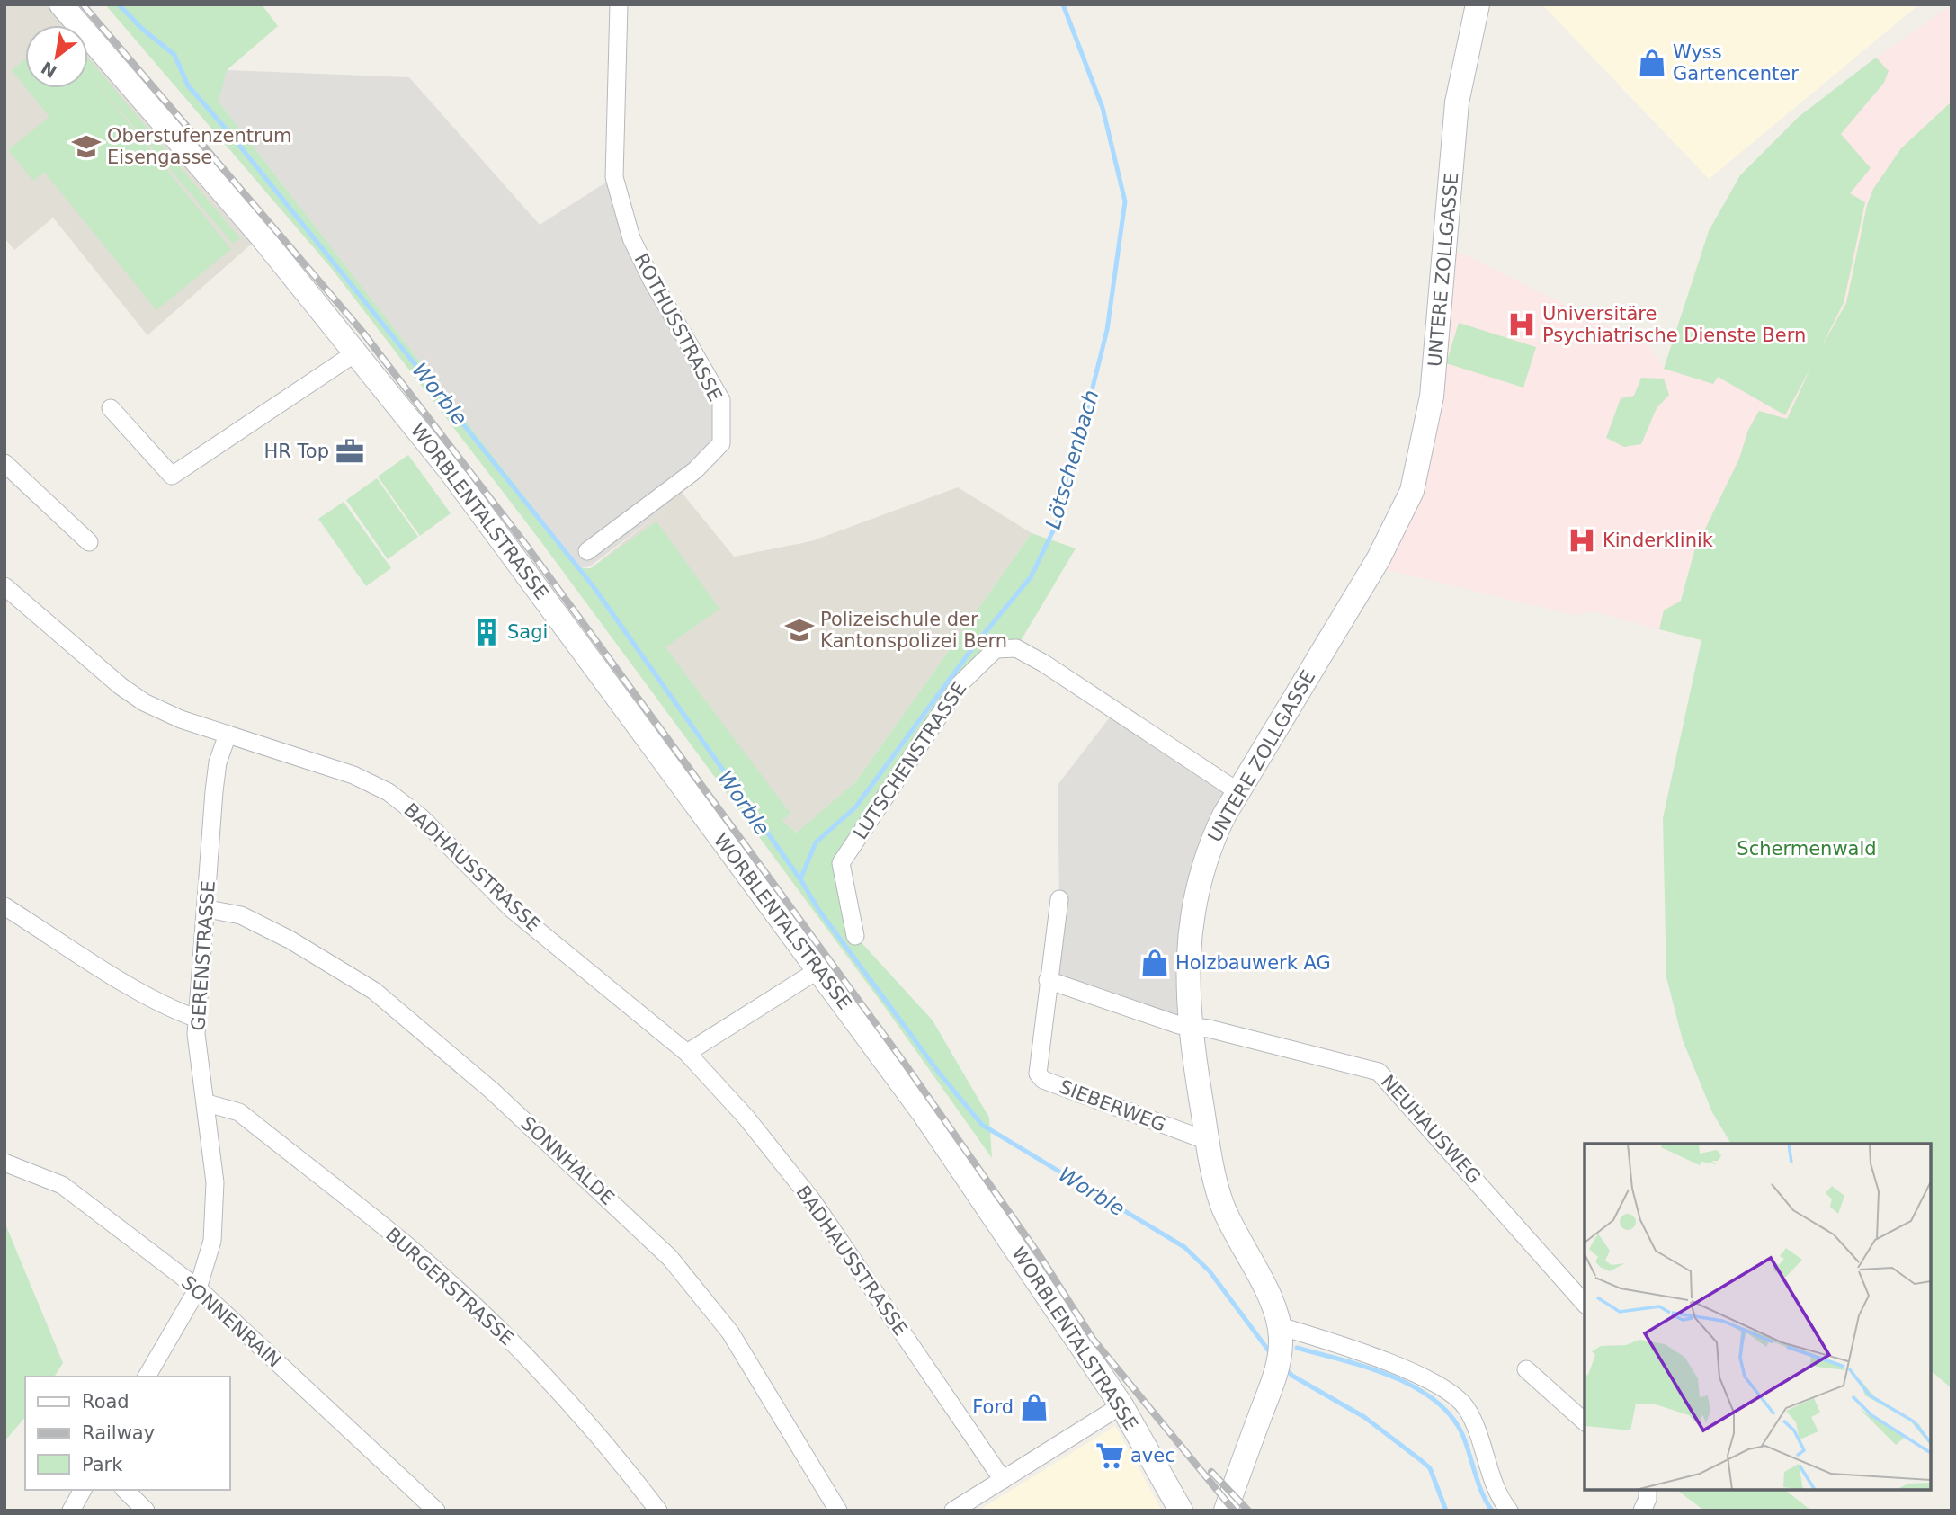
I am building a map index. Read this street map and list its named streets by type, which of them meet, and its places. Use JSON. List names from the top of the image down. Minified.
{"streets":{"main road":["UNTERE ZOLLGASSE","WORBLENTALSTRASSE"],"street":["ROTHUSSTRASSE","LUTSCHENSTRASSE","BADHAUSSTRASSE","GERENSTRASSE","SIEBERWEG","NEUHAUSWEG","SONNHALDE","BURGERSTRASSE","SONNENRAIN"]},"crossings":[["UNTERE ZOLLGASSE","LUTSCHENSTRASSE"],["UNTERE ZOLLGASSE","SIEBERWEG"],["UNTERE ZOLLGASSE","NEUHAUSWEG"],["BADHAUSSTRASSE","GERENSTRASSE"],["GERENSTRASSE","SONNHALDE"],["GERENSTRASSE","BURGERSTRASSE"],["GERENSTRASSE","SONNENRAIN"]],"water":["Worble","Lötschenbach"],"parks":["Schermenwald"],"places":{"shop":["Wyss Gartencenter","Holzbauwerk AG","Ford"],"school or university":["Oberstufenzentrum Eisengasse","Polizeischule der Kantonspolizei Bern"],"hospital":["Universitäre Psychiatrische Dienste Bern","Kinderklinik"],"office":["HR Top"],"building":["Sagi"],"supermarket":["avec"]},"legend":["Road","Railway","Park"],"north":"bottom left"}
